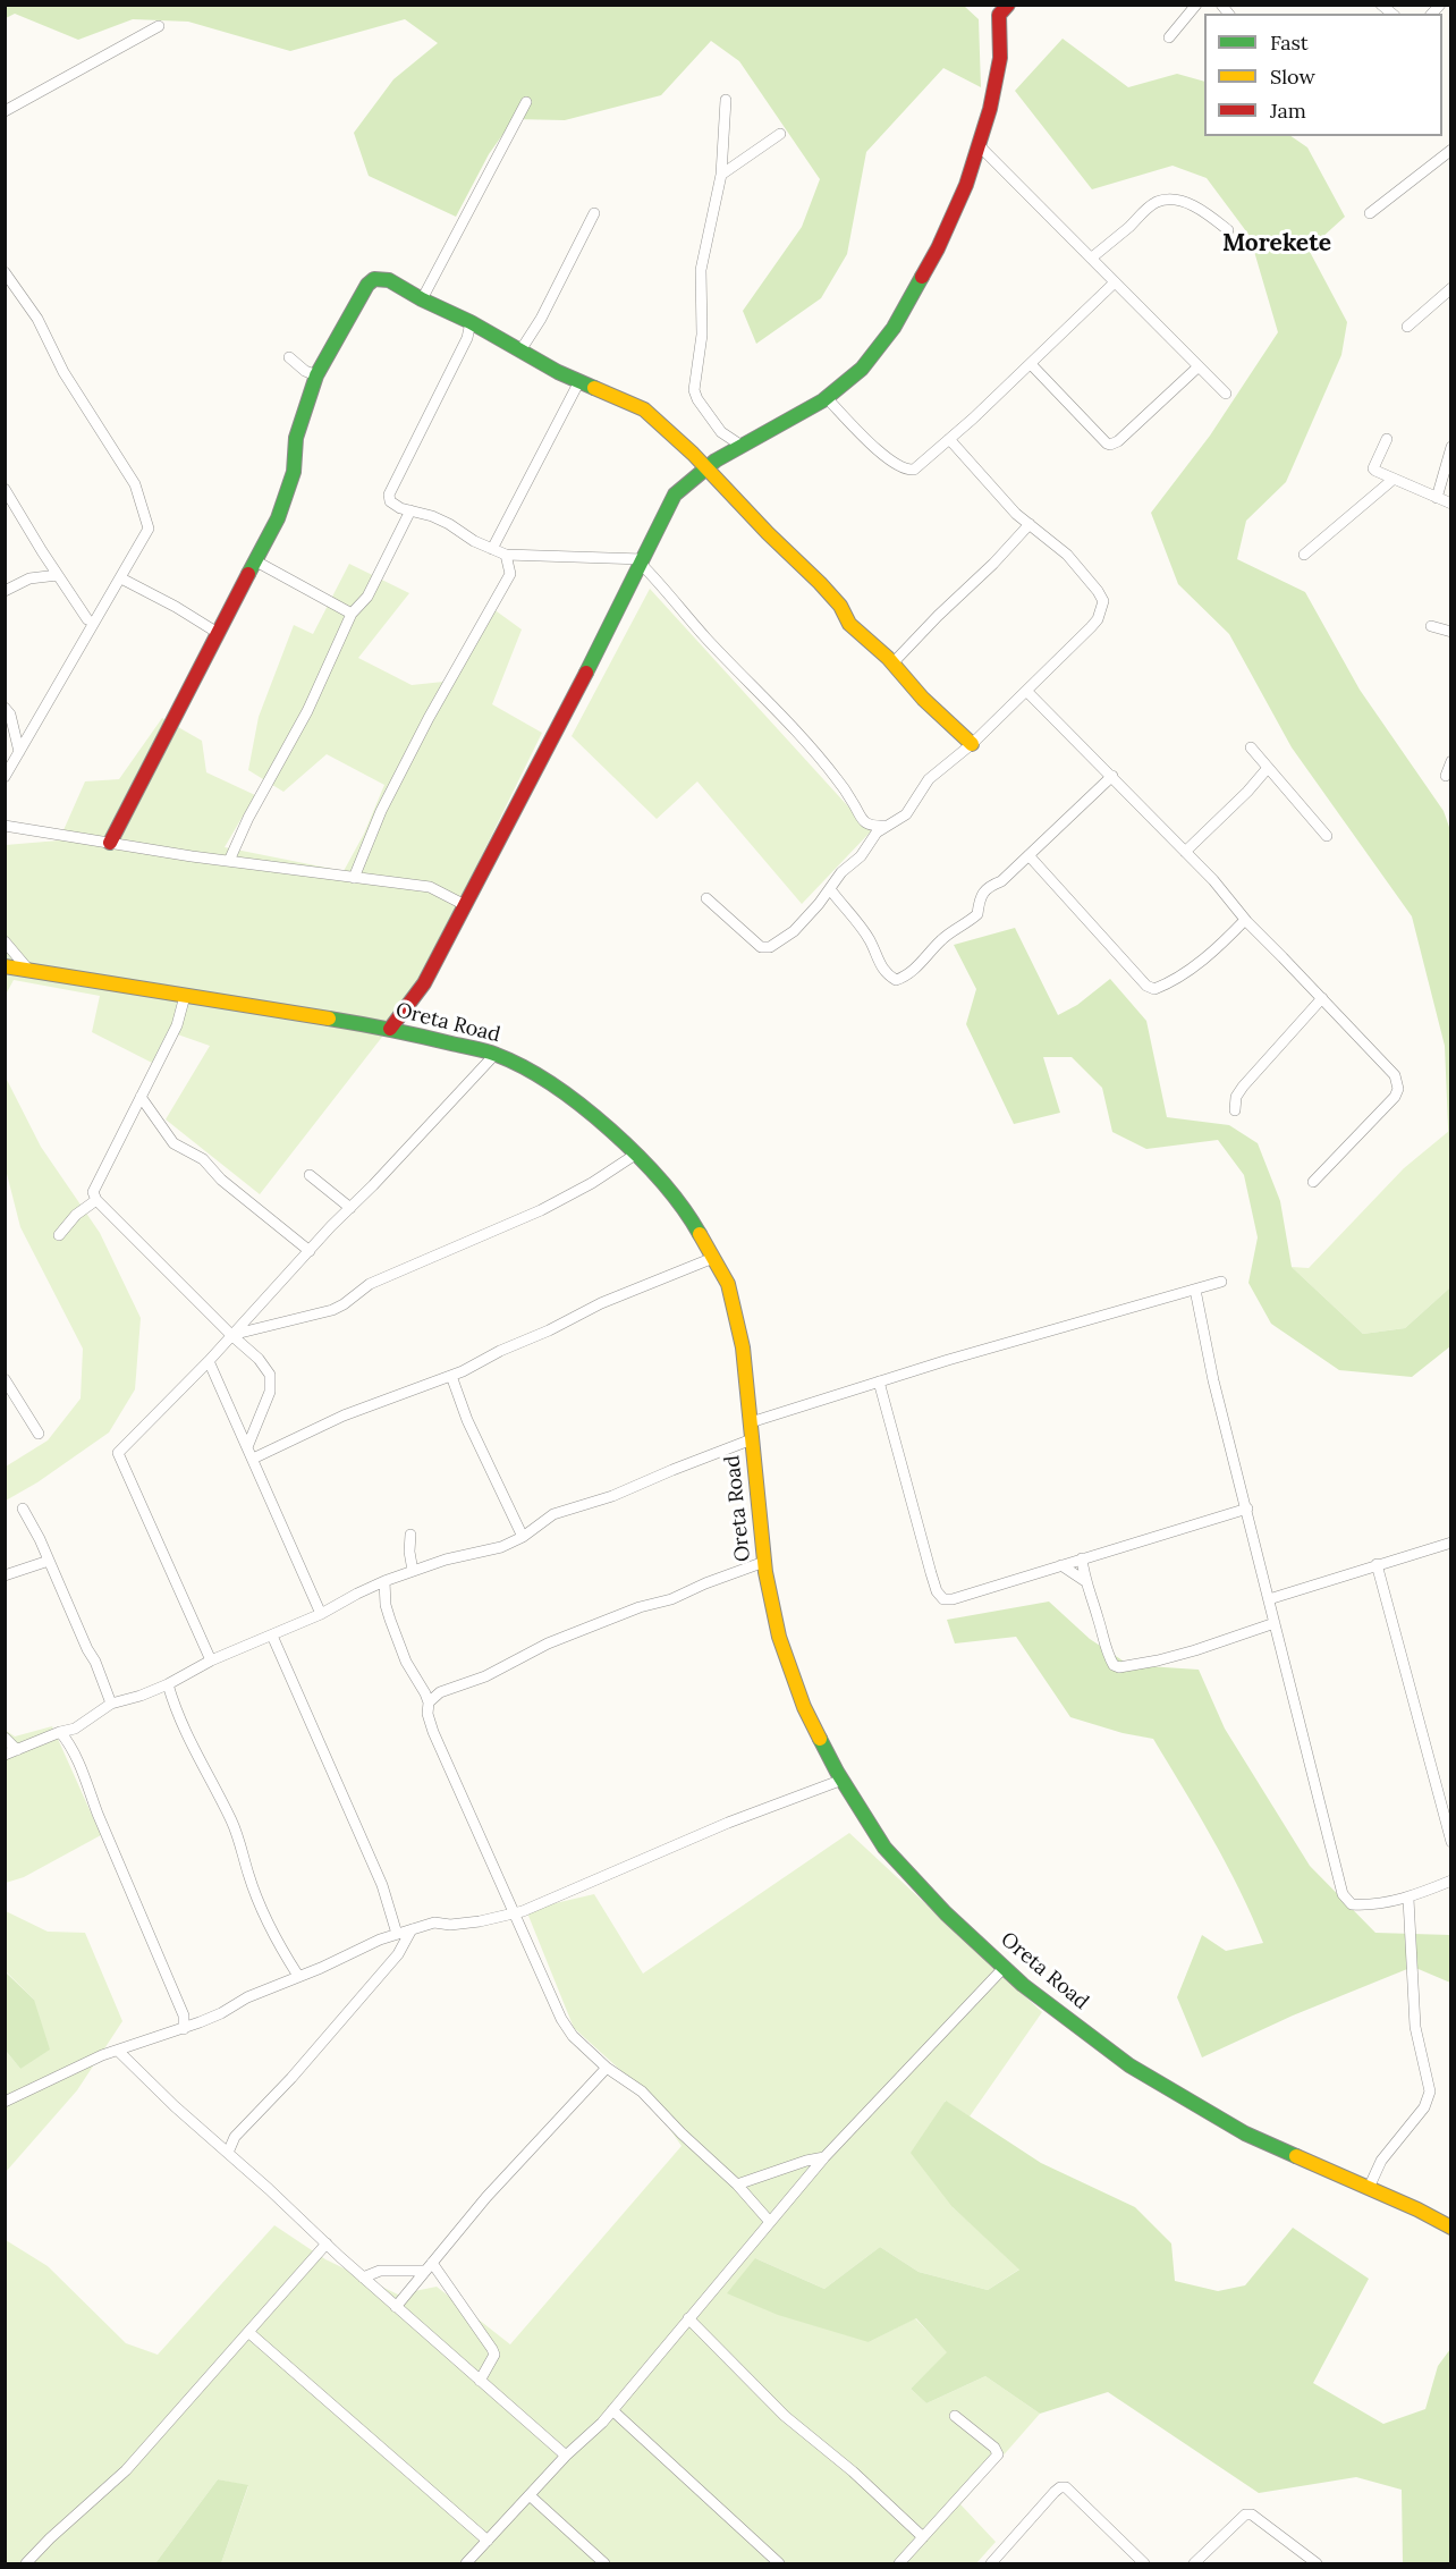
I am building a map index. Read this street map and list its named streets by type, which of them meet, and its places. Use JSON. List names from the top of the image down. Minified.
{"streets":{"street":["Oreta Road"]},"districts":["Morekete"],"legend":["Fast","Slow","Jam"]}
